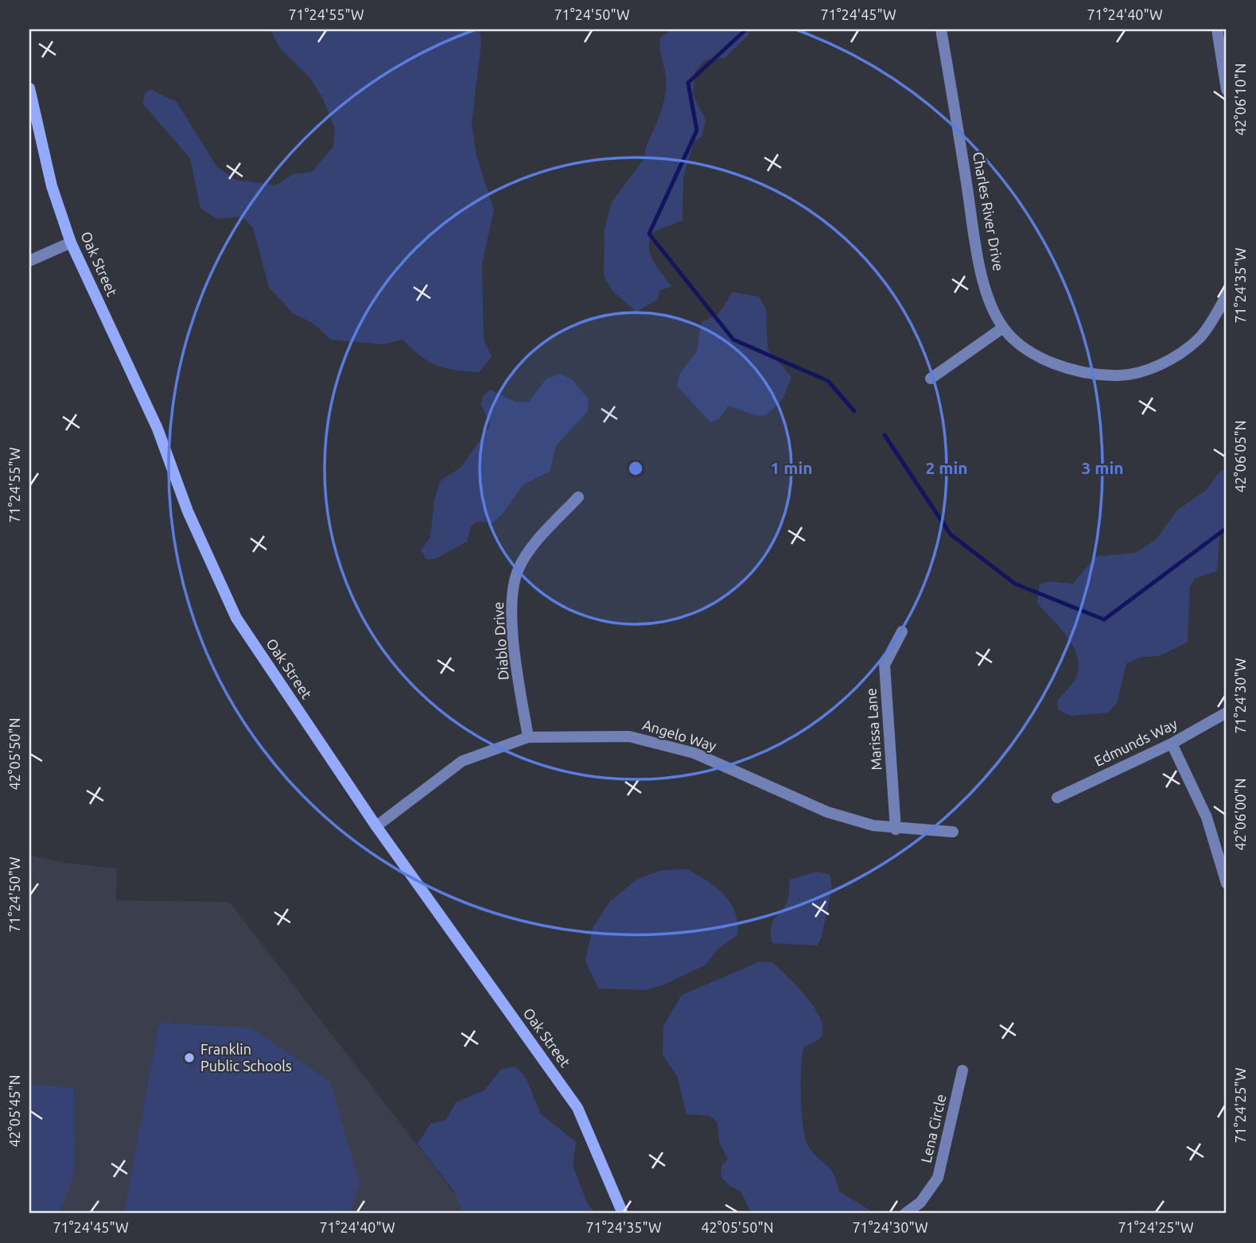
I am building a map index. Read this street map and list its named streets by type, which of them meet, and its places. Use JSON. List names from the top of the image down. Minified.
{"streets":{"main road":["Oak Street"],"street":["Charles River Drive","Diablo Drive","Marissa Lane","Angelo Way","Edmunds Way","Lena Circle"]},"crossings":[["Oak Street","Angelo Way"],["Diablo Drive","Angelo Way"],["Marissa Lane","Angelo Way"]],"places":["Franklin Public Schools"],"coordinates":["71°24'55\"W","71°24'50\"W","71°24'45\"W","71°24'40\"W","42°06'10\"N","71°24'35\"W","42°06'05\"N","71°24'30\"W","42°05'50\"N","42°06'00\"N","71°24'25\"W","42°05'45\"N"],"rings":["1 min","2 min","3 min"]}
